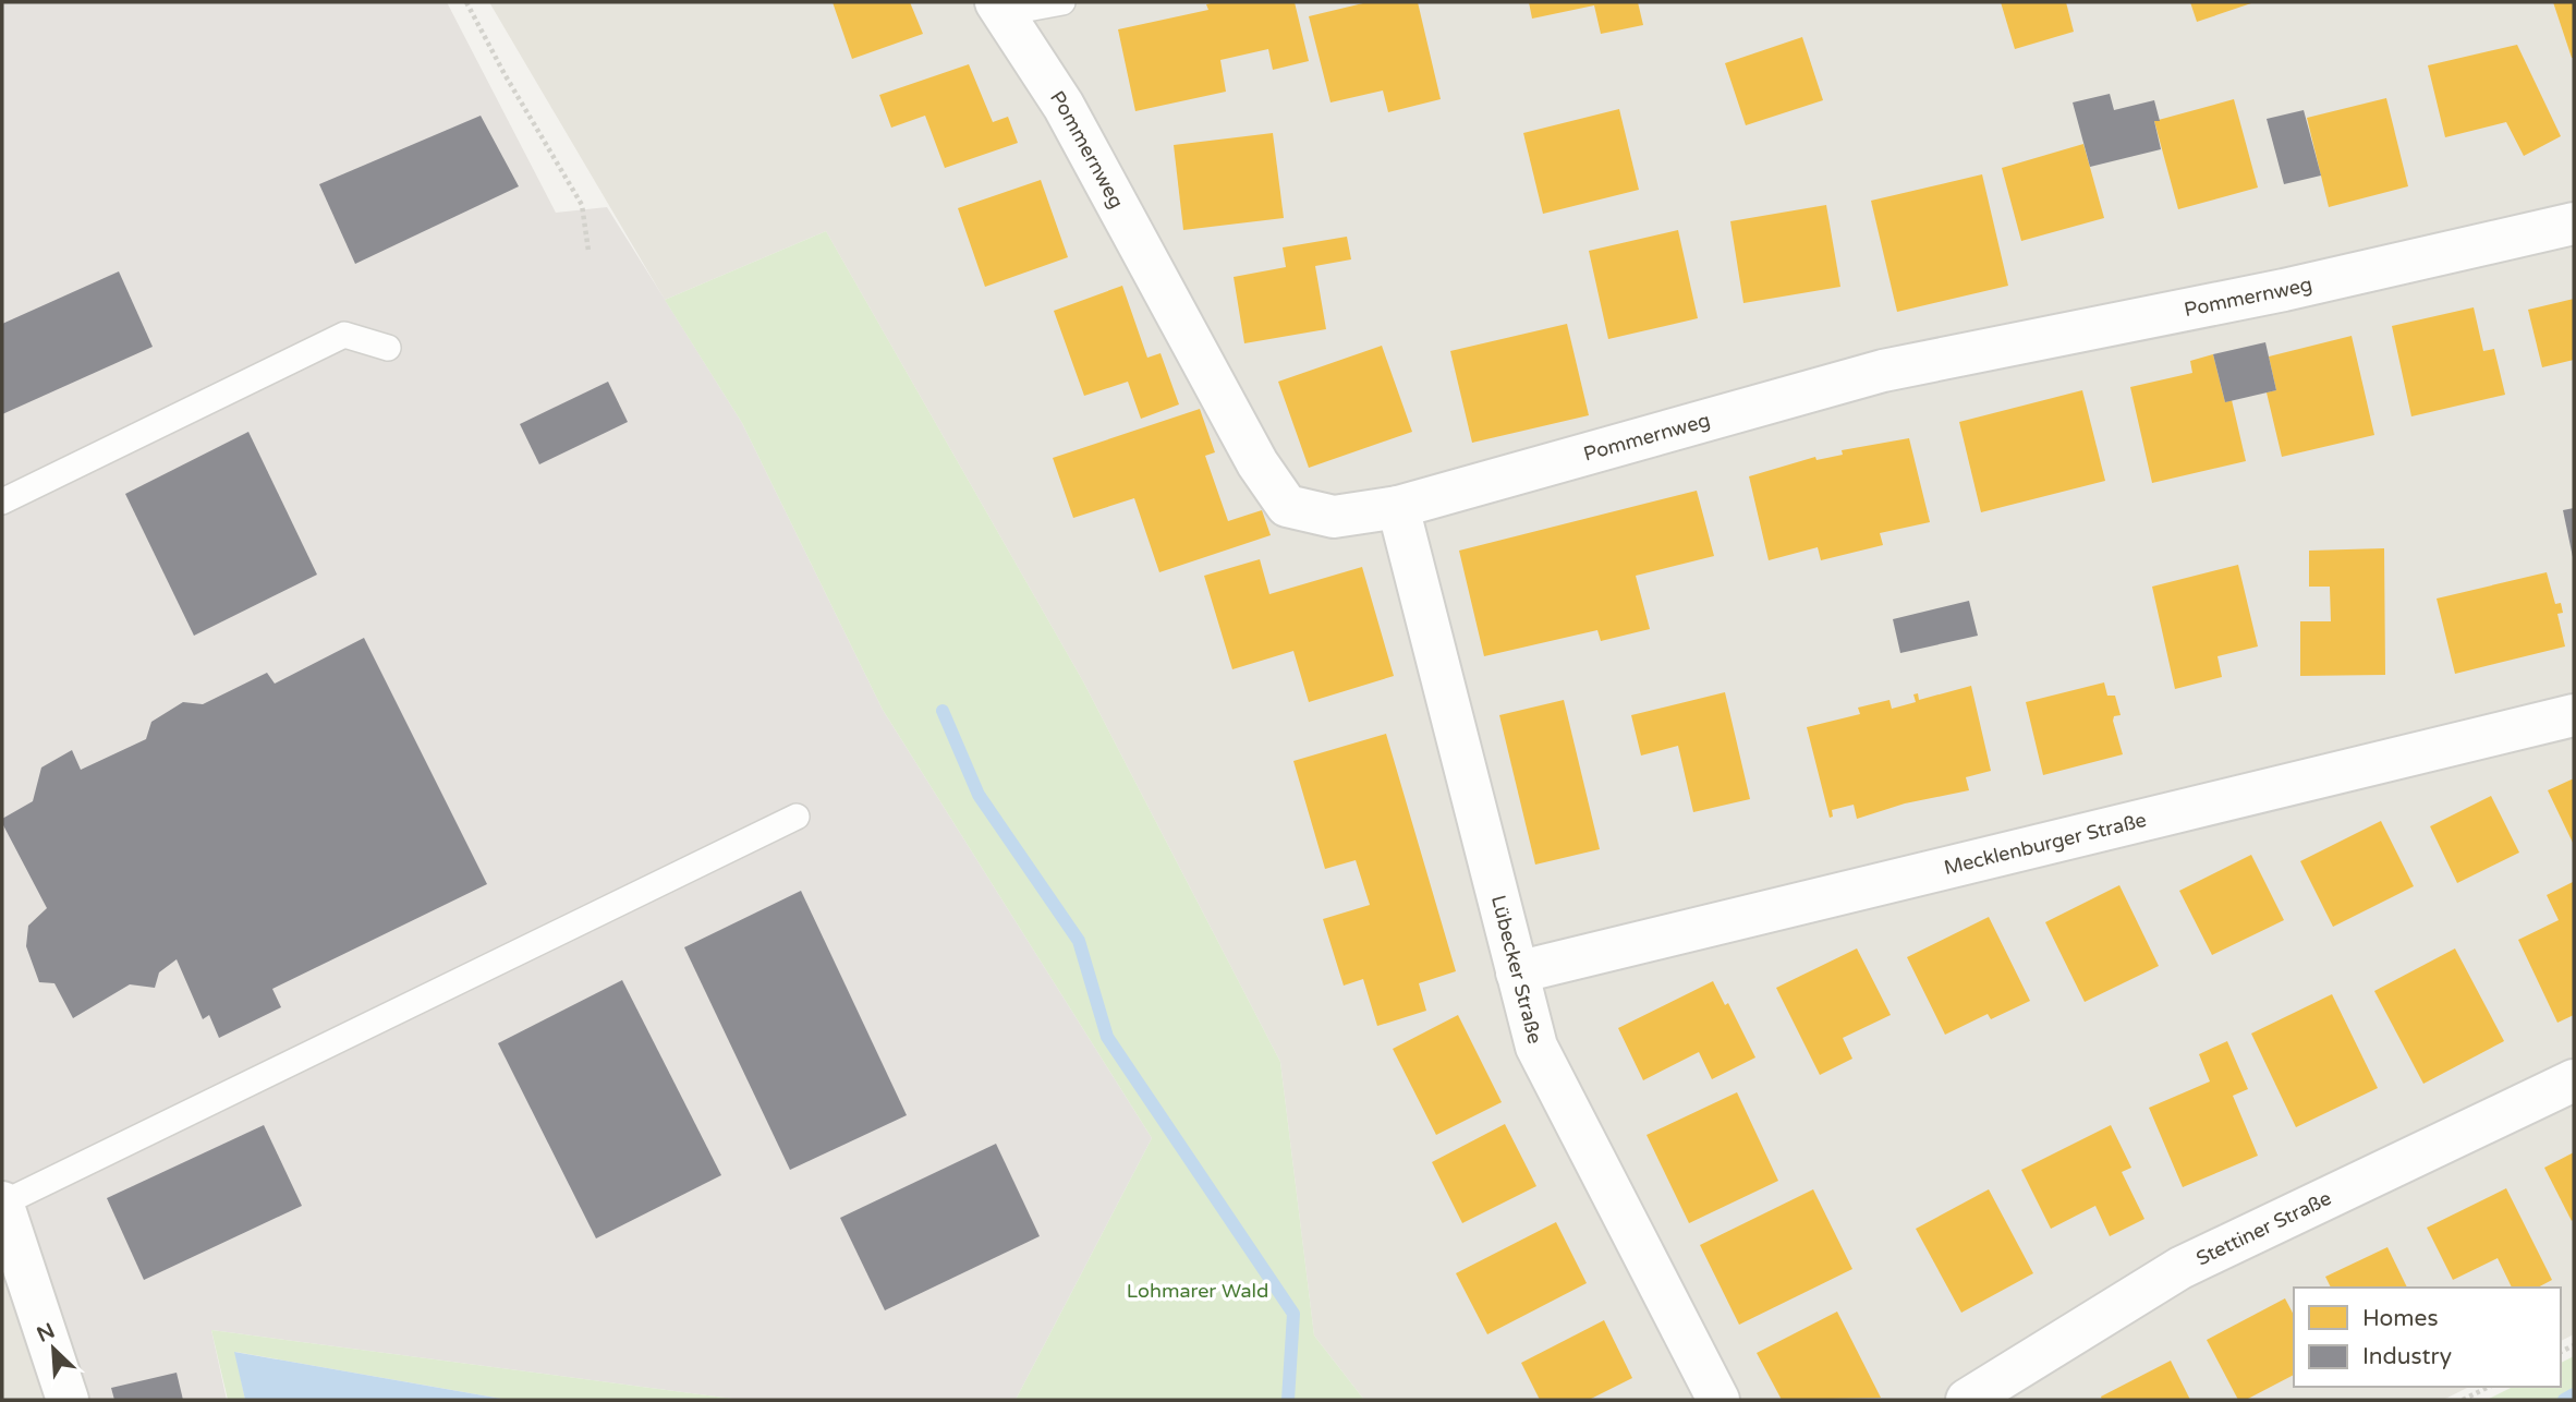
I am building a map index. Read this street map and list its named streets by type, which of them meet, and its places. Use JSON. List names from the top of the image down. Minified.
{"streets":{"street":["Pommernweg","Mecklenburger Straße","Lübecker Straße","Stettiner Straße"]},"crossings":[["Pommernweg","Lübecker Straße"],["Mecklenburger Straße","Lübecker Straße"]],"parks":["Lohmarer Wald"],"legend":["Homes","Industry"],"north":"top left"}
